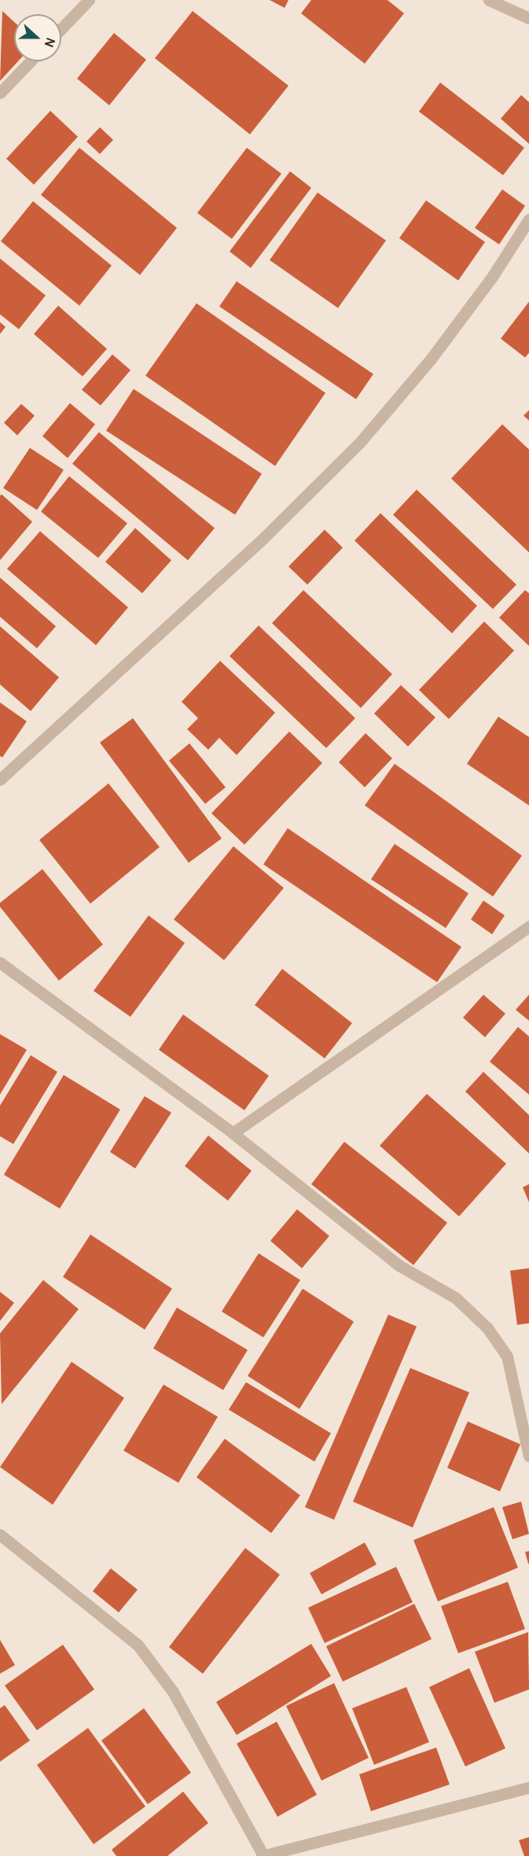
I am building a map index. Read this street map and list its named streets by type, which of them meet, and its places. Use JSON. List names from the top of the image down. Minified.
{"north":"right"}
